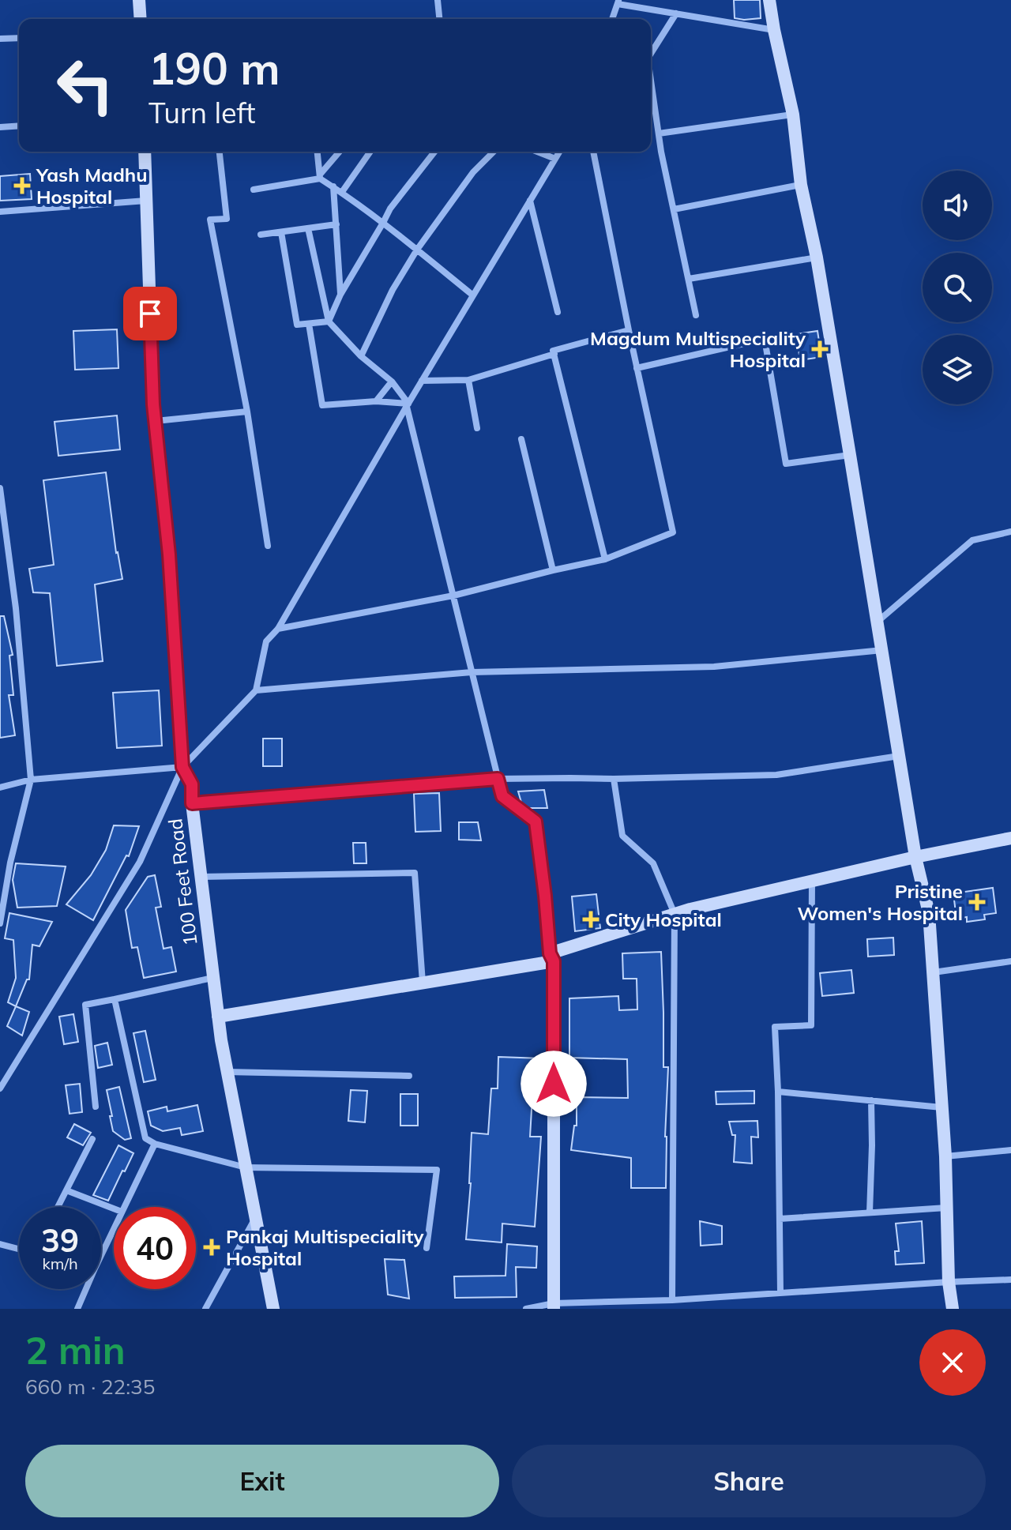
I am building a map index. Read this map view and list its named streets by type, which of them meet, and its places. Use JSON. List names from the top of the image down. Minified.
{"streets":{"street":["100 Feet Road"]},"places":{"health":["Yash Madhu Hospital","Magdum Multispeciality Hospital","Pristine Women's Hospital","City Hospital","Pankaj Multispeciality Hospital"]},"page":{"turn":["190 m","Turn left"],"speed":"39 km/h","limit":"40","heading":["2 min","660 m · 22:35"],"buttons":["Exit","Share"]}}
